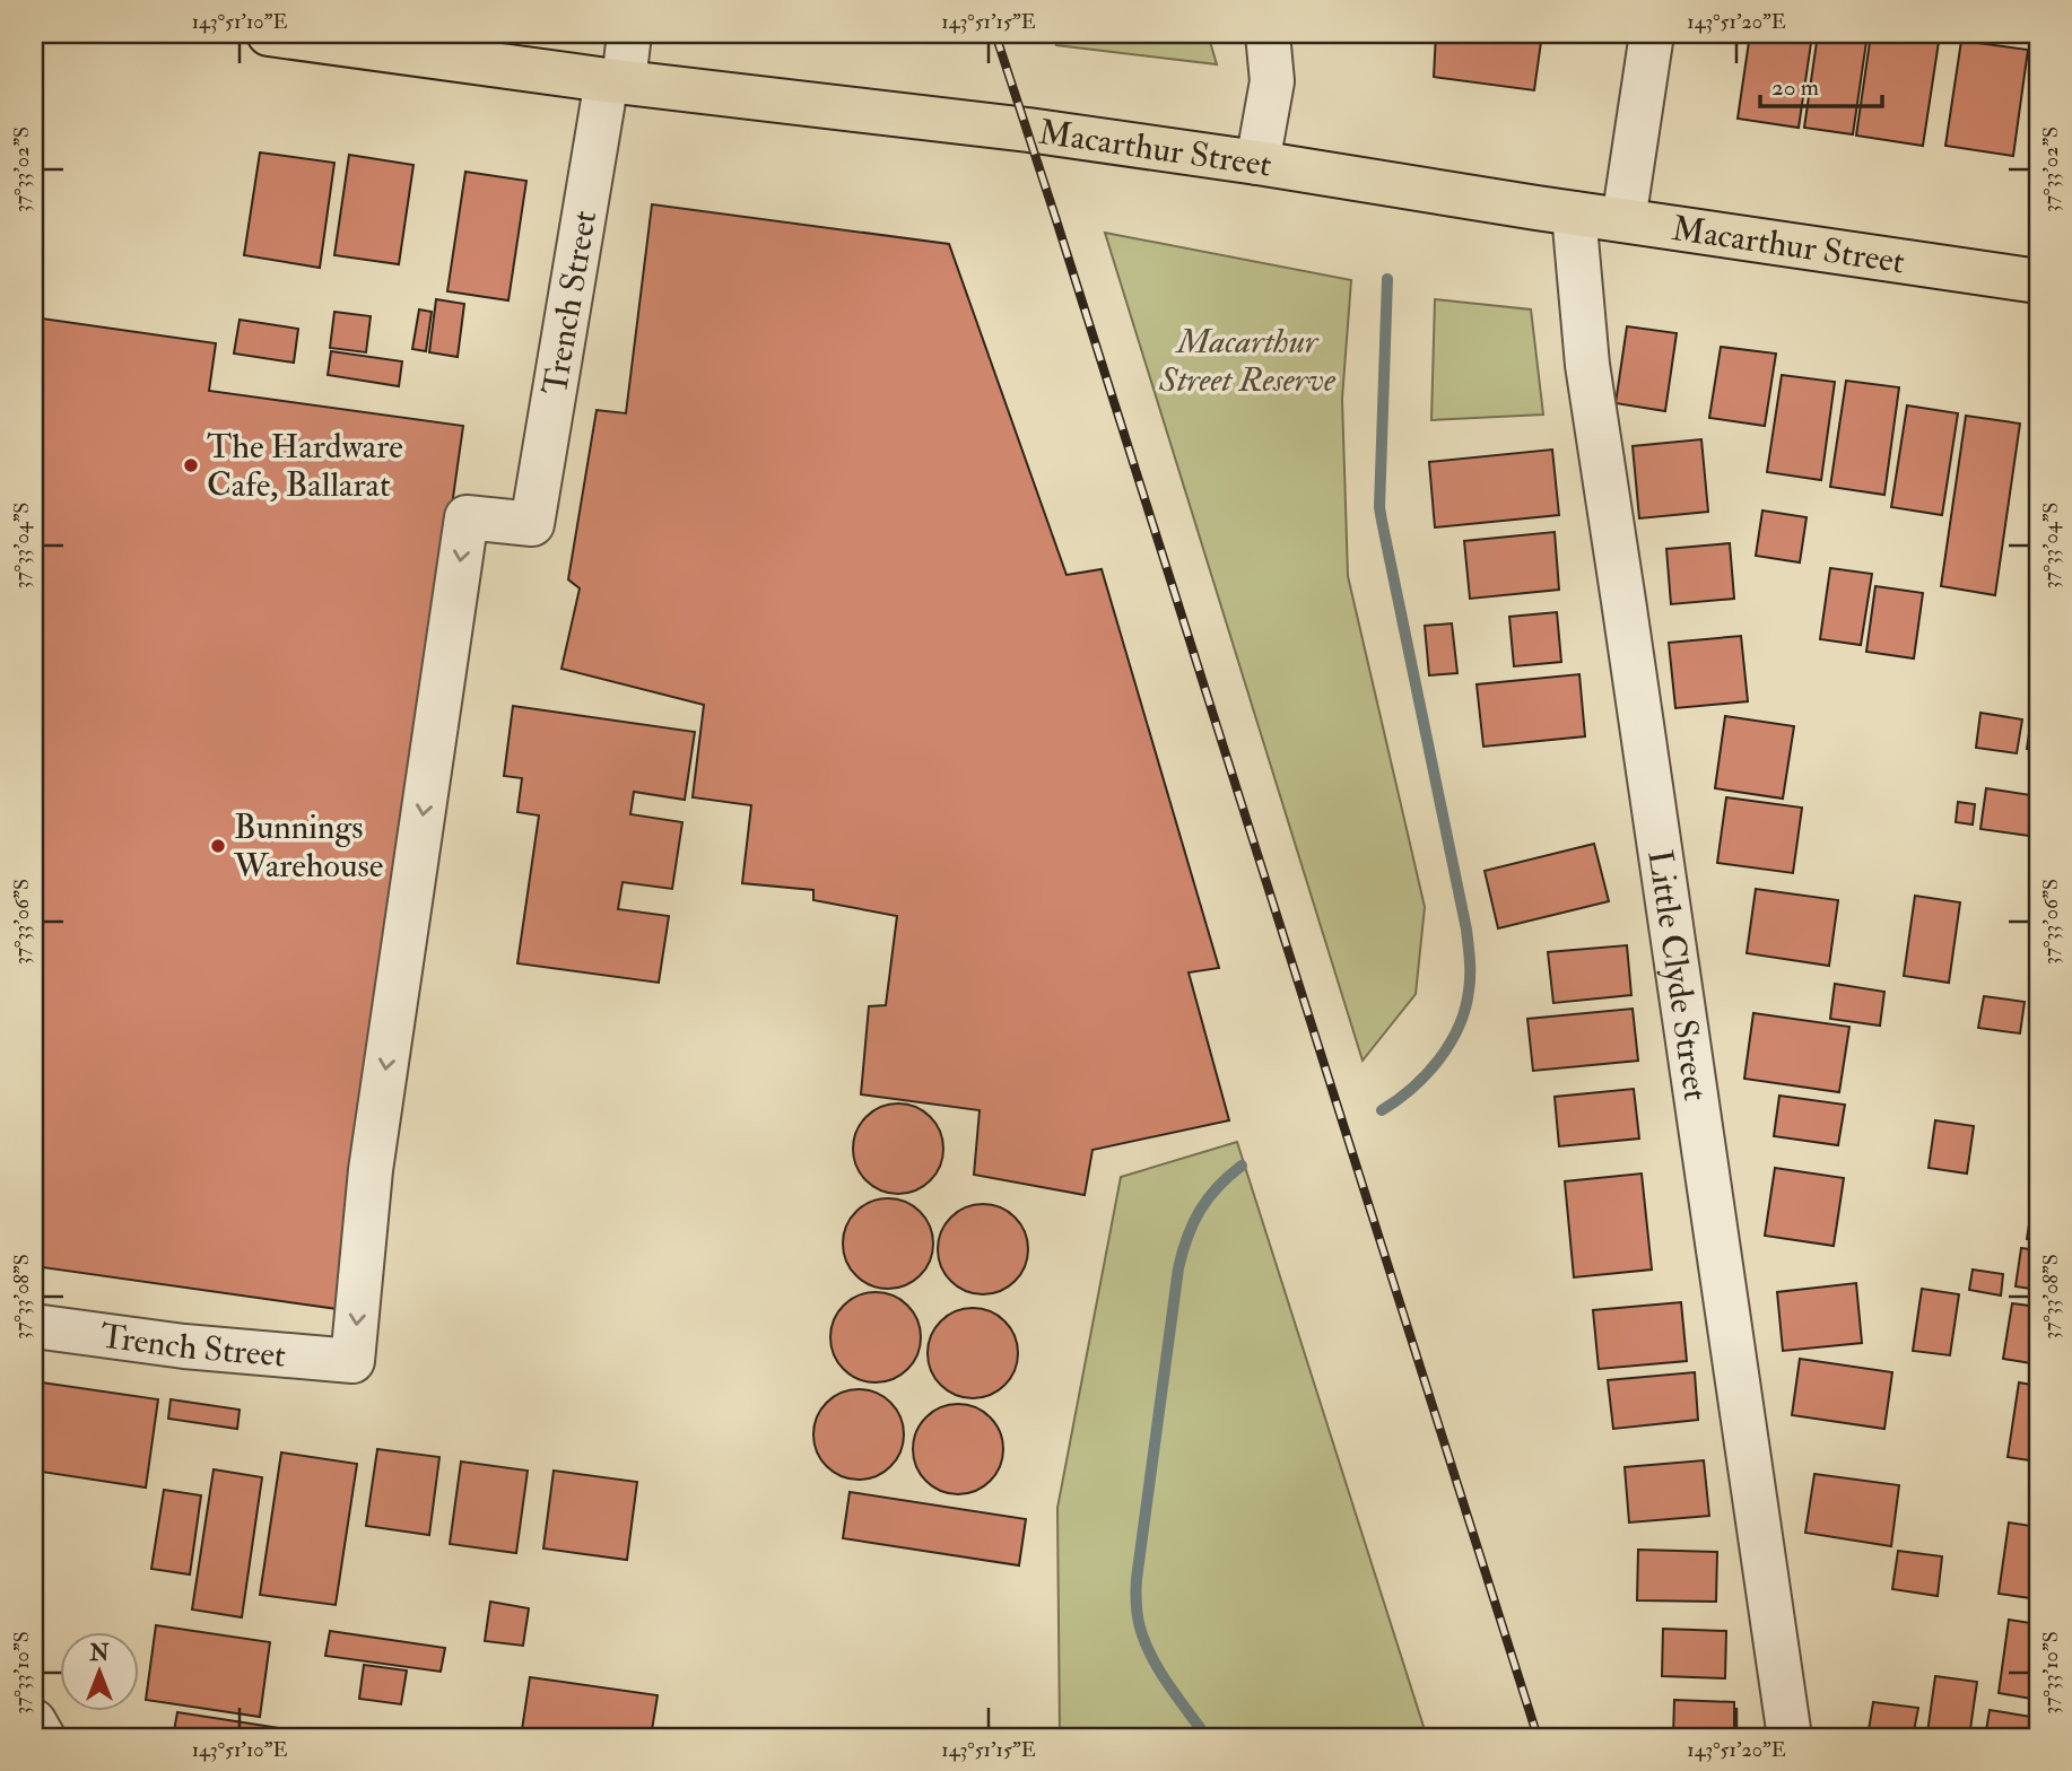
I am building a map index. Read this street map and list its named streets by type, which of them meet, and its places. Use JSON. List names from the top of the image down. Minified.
{"streets":{"main road":["Macarthur Street"],"street":["Trench Street","Little Clyde Street"]},"crossings":[["Macarthur Street","Trench Street"],["Macarthur Street","Little Clyde Street"]],"one_way":["Trench Street"],"parks":["Macarthur Street Reserve"],"places":["The Hardware Cafe, Ballarat","Bunnings Warehouse"],"scale_bar":"20 m","north":"top","coordinates":["143°51'10\"E","143°51'15\"E","143°51'20\"E","37°33'02\"S","37°33'04\"S","37°33'06\"S","37°33'08\"S","37°33'10\"S"]}
